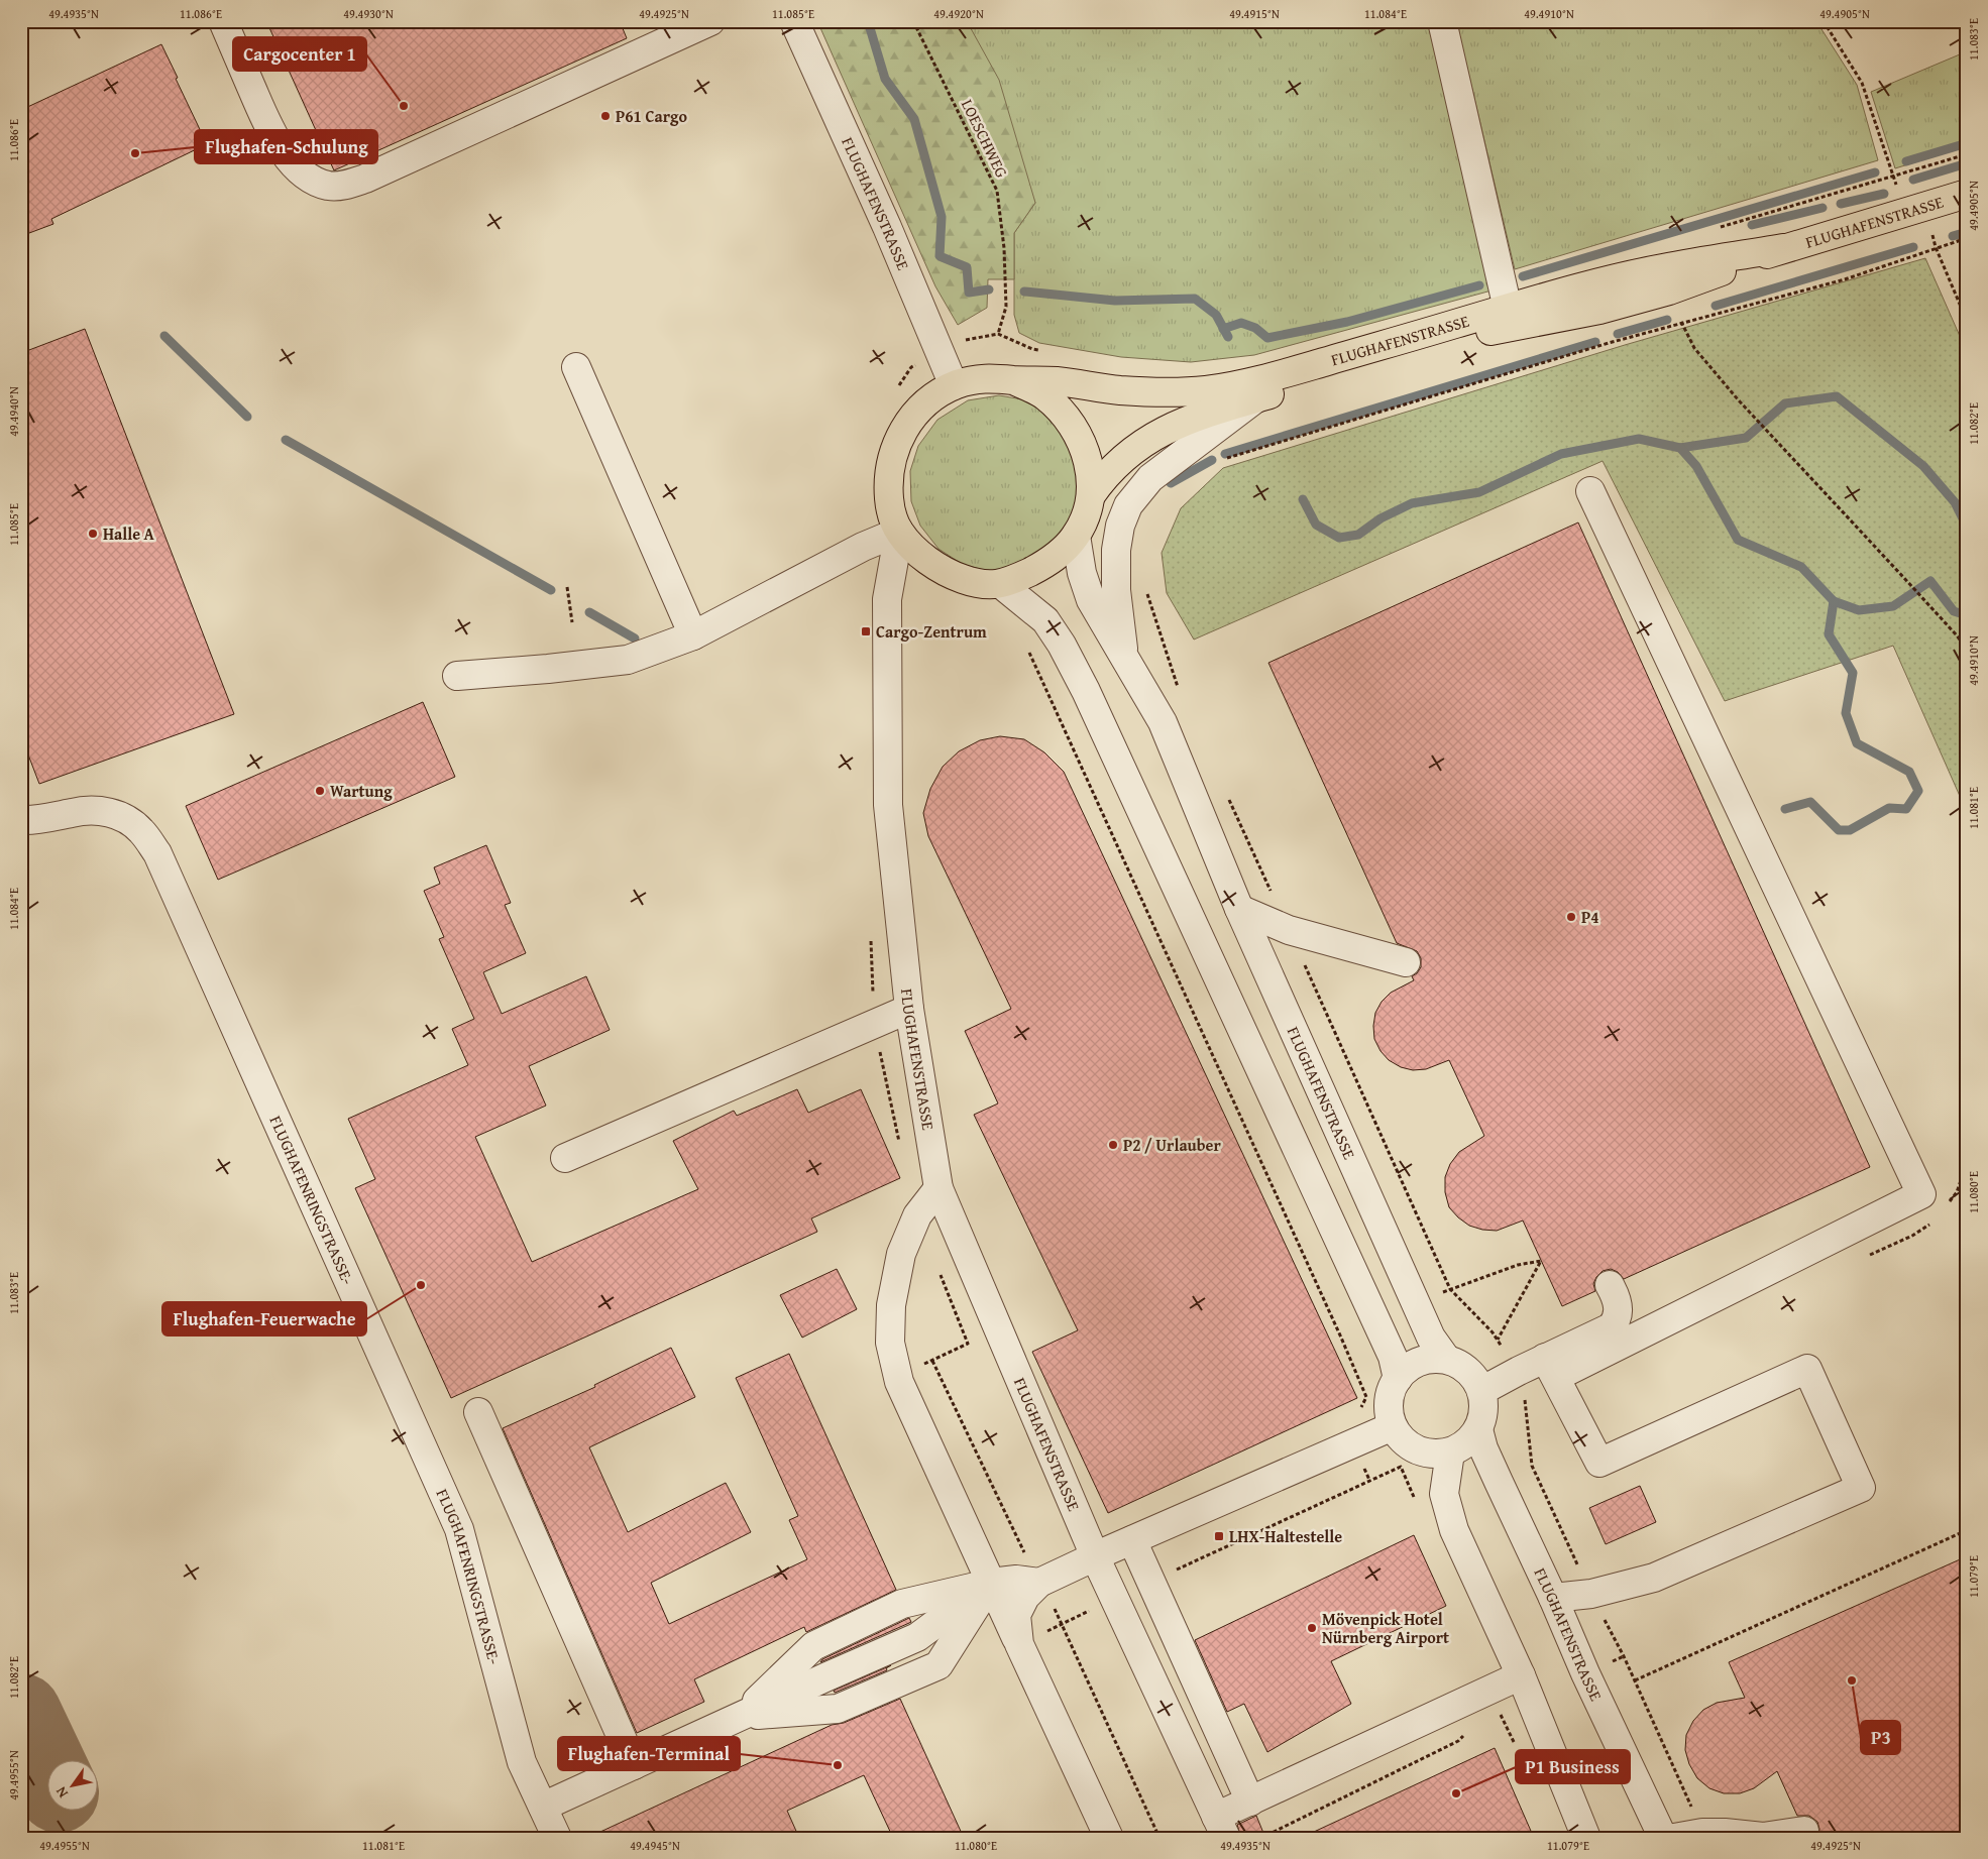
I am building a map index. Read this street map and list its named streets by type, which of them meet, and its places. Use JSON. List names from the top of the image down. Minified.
{"streets":{"main road":["FLUGHAFENSTRASSE"],"street":["FLUGHAFENRINGSTRASSE-"],"path":["LOESCHWEG"]},"places":{"other":["Cargocenter 1","P61 Cargo","Flughafen-Schulung","Halle A","Wartung","P4","P2 / Urlauber","Flughafen-Feuerwache","Mövenpick Hotel Nürnberg Airport","P3","Flughafen-Terminal","P1 Business"],"transit":["Cargo-Zentrum","LHX-Haltestelle"]},"north":"bottom left","coordinates":["49.4935°N","11.086°E","49.4930°N","49.4925°N","11.085°E","49.4920°N","49.4915°N","11.084°E","49.4910°N","49.4905°N","11.083°E","49.4940°N","11.082°E","11.081°E","11.080°E","11.079°E","49.4955°N","49.4945°N"]}
